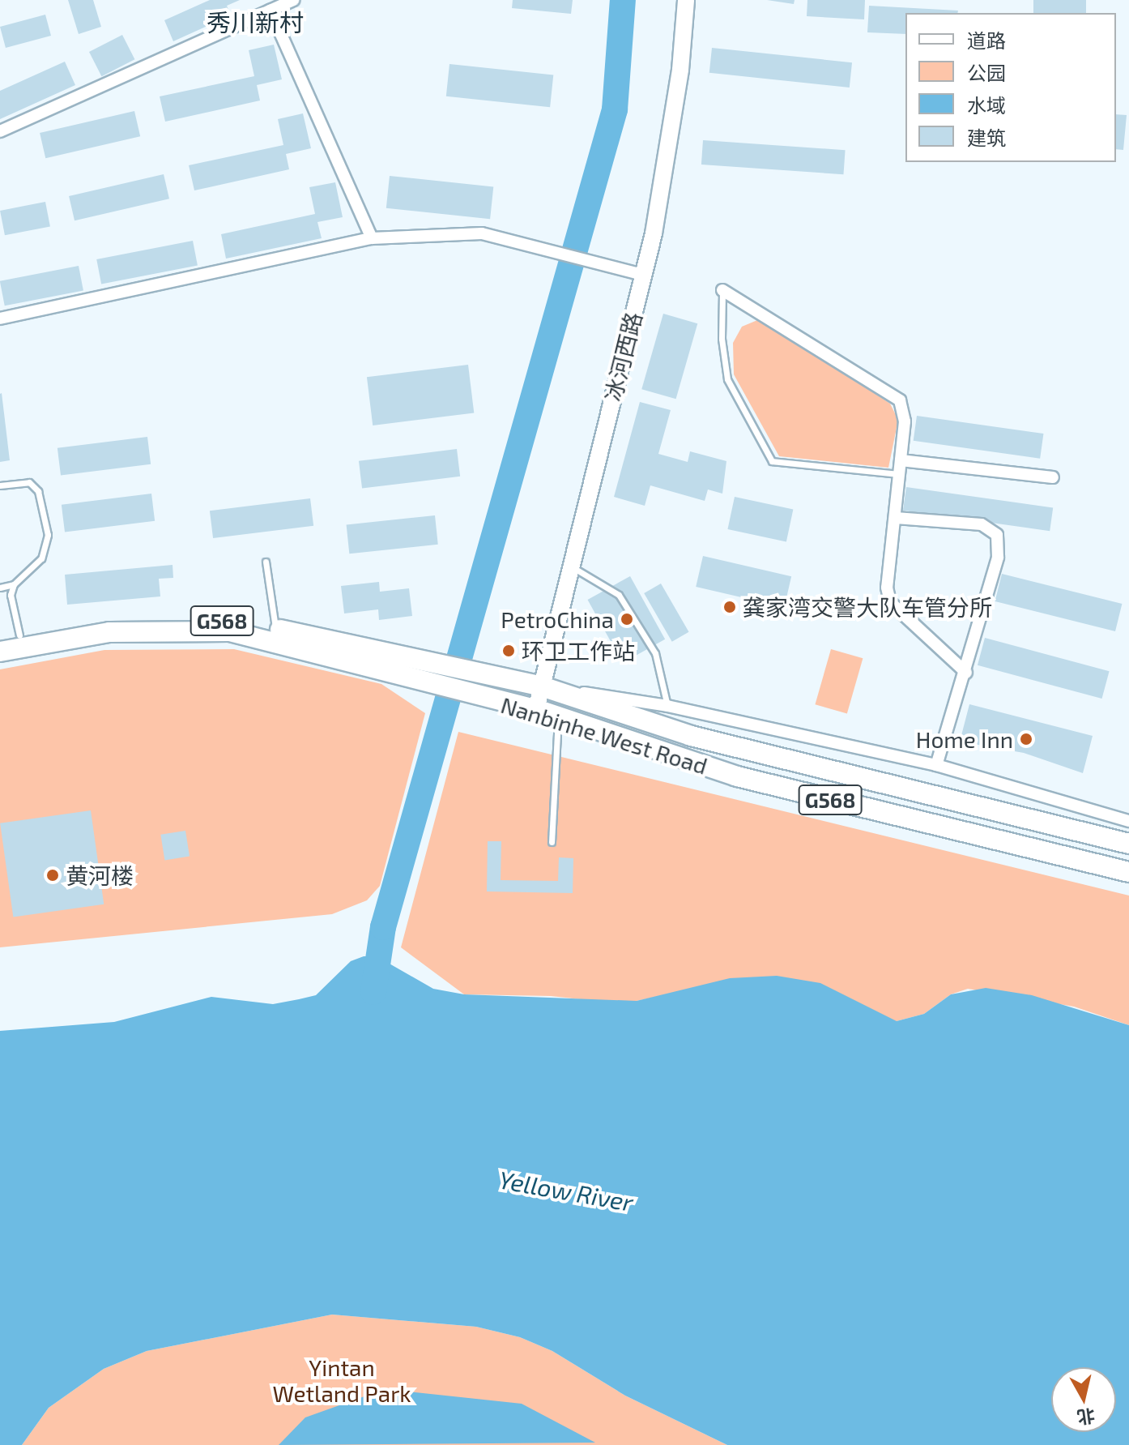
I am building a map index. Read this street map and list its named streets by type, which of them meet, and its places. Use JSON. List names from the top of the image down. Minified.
{"streets":{"highway":["G568","Nanbinhe West Road"],"main road":["冰河西路"]},"crossings":[["冰河西路","Nanbinhe West Road"]],"districts":["秀川新村"],"water":["Yellow River"],"parks":["Yintan Wetland Park"],"places":["龚家湾交警大队车管分所","PetroChina","环卫工作站","Home Inn","黄河楼"],"legend":["道路","公园","水域","建筑"],"north":"bottom"}
